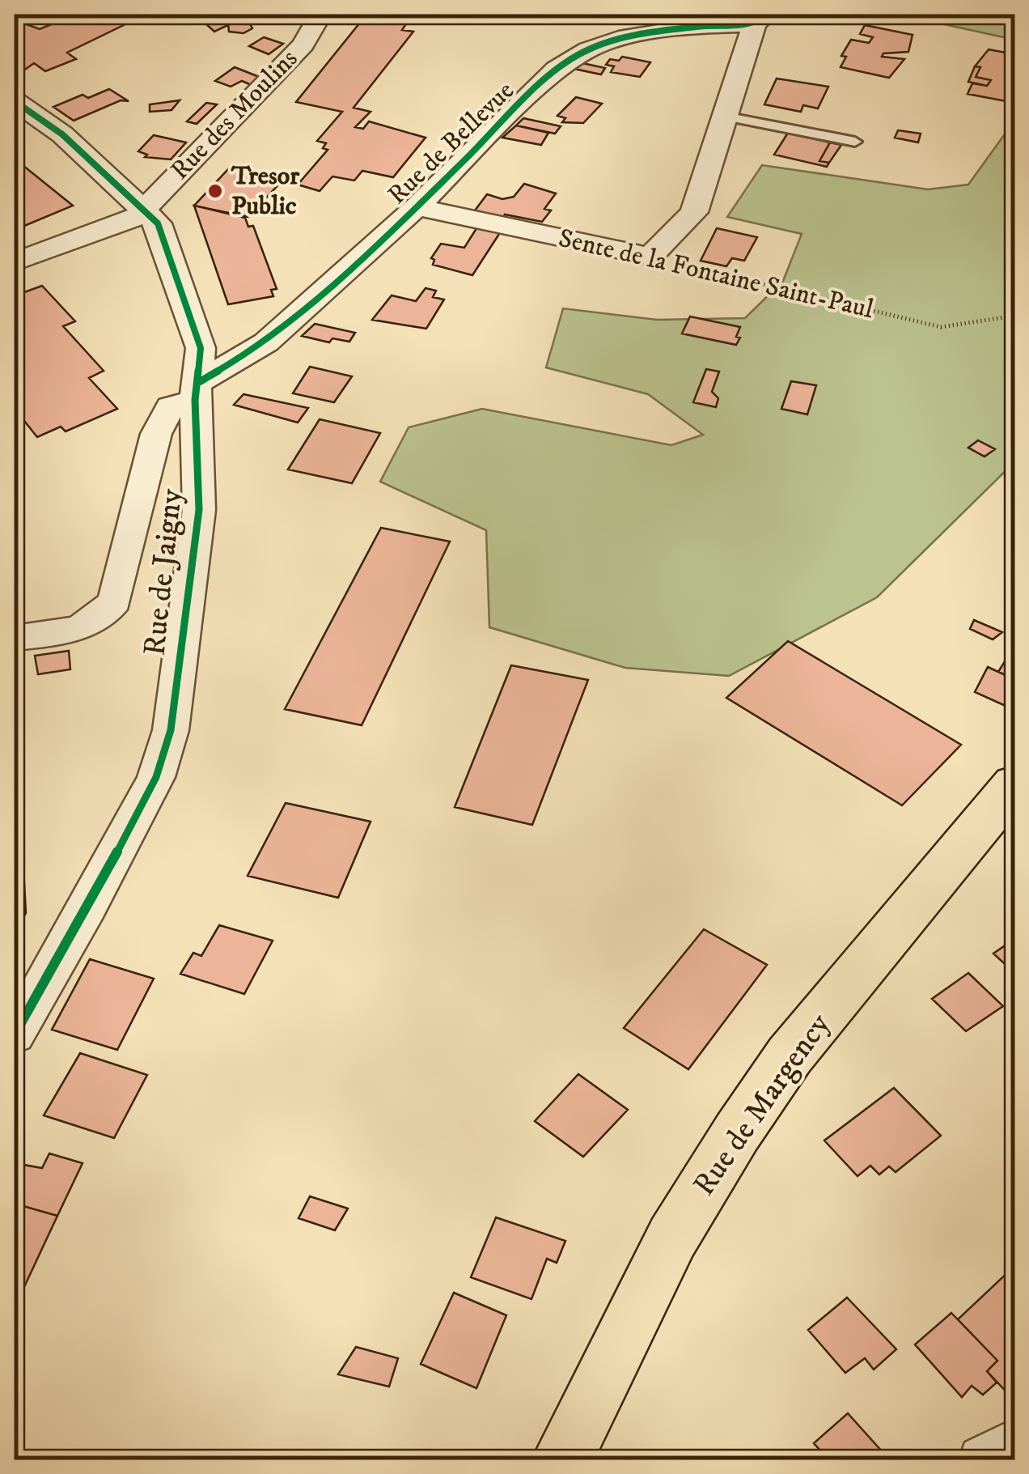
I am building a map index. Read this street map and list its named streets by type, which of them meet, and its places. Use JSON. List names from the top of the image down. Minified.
{"streets":{"main road":["Rue de Margency"],"street":["Rue des Moulins","Rue de Bellevue","Sente de la Fontaine Saint-Paul","Rue de Jaigny"]},"crossings":[["Rue des Moulins","Rue de Jaigny"],["Rue de Bellevue","Sente de la Fontaine Saint-Paul"],["Rue de Bellevue","Rue de Jaigny"]],"places":["Tresor Public"]}
